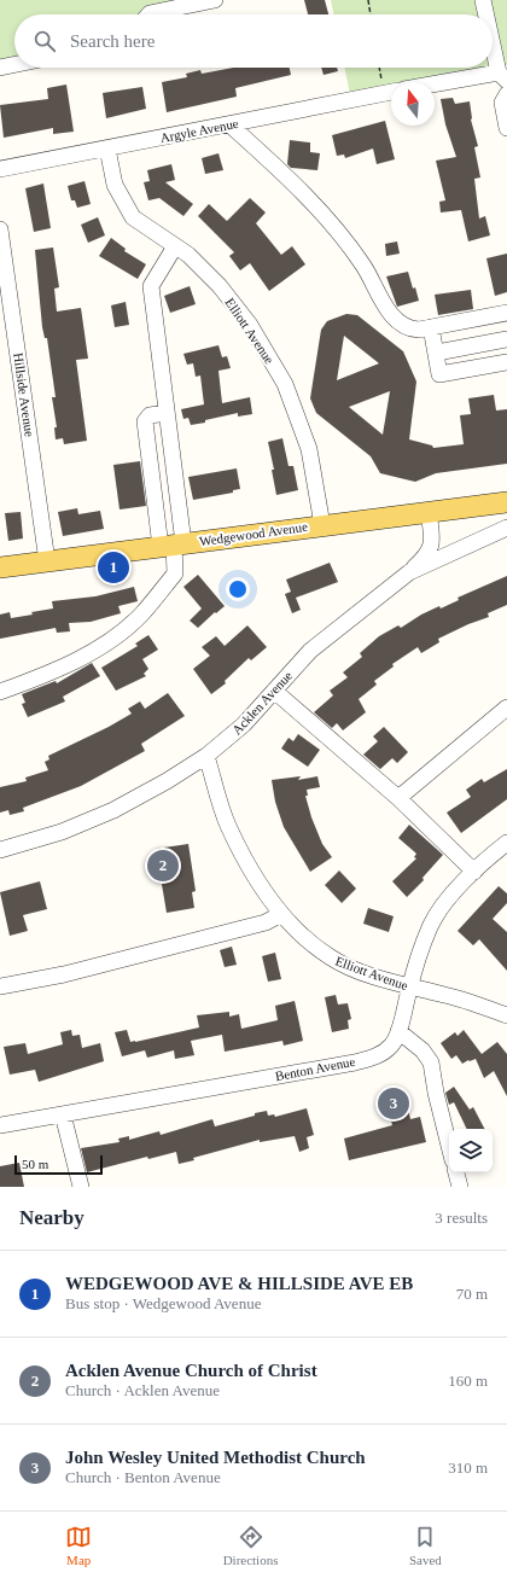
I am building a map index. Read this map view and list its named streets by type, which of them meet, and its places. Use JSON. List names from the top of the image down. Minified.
{"streets":{"main road":["Wedgewood Avenue"],"street":["Argyle Avenue","Elliott Avenue","Hillside Avenue","Acklen Avenue","Benton Avenue"]},"crossings":[["Argyle Avenue","Elliott Avenue"],["Elliott Avenue","Wedgewood Avenue"],["Elliott Avenue","Acklen Avenue"],["Elliott Avenue","Benton Avenue"],["Hillside Avenue","Wedgewood Avenue"]],"scale_bar":"50 m","north":"top","page":{"search":"Search here","pins":["1","2","3"],"scale":"50 m","heading":["Nearby","3 results"],"list":[{"mark":"1","name":"WEDGEWOOD AVE & HILLSIDE AVE EB","note":"Bus stop · Wedgewood Avenue","value":"70 m"},{"mark":"2","name":"Acklen Avenue Church of Christ","note":"Church · Acklen Avenue","value":"160 m"},{"mark":"3","name":"John Wesley United Methodist Church","note":"Church · Benton Avenue","value":"310 m"}],"nav":["Map","Directions","Saved"]}}
